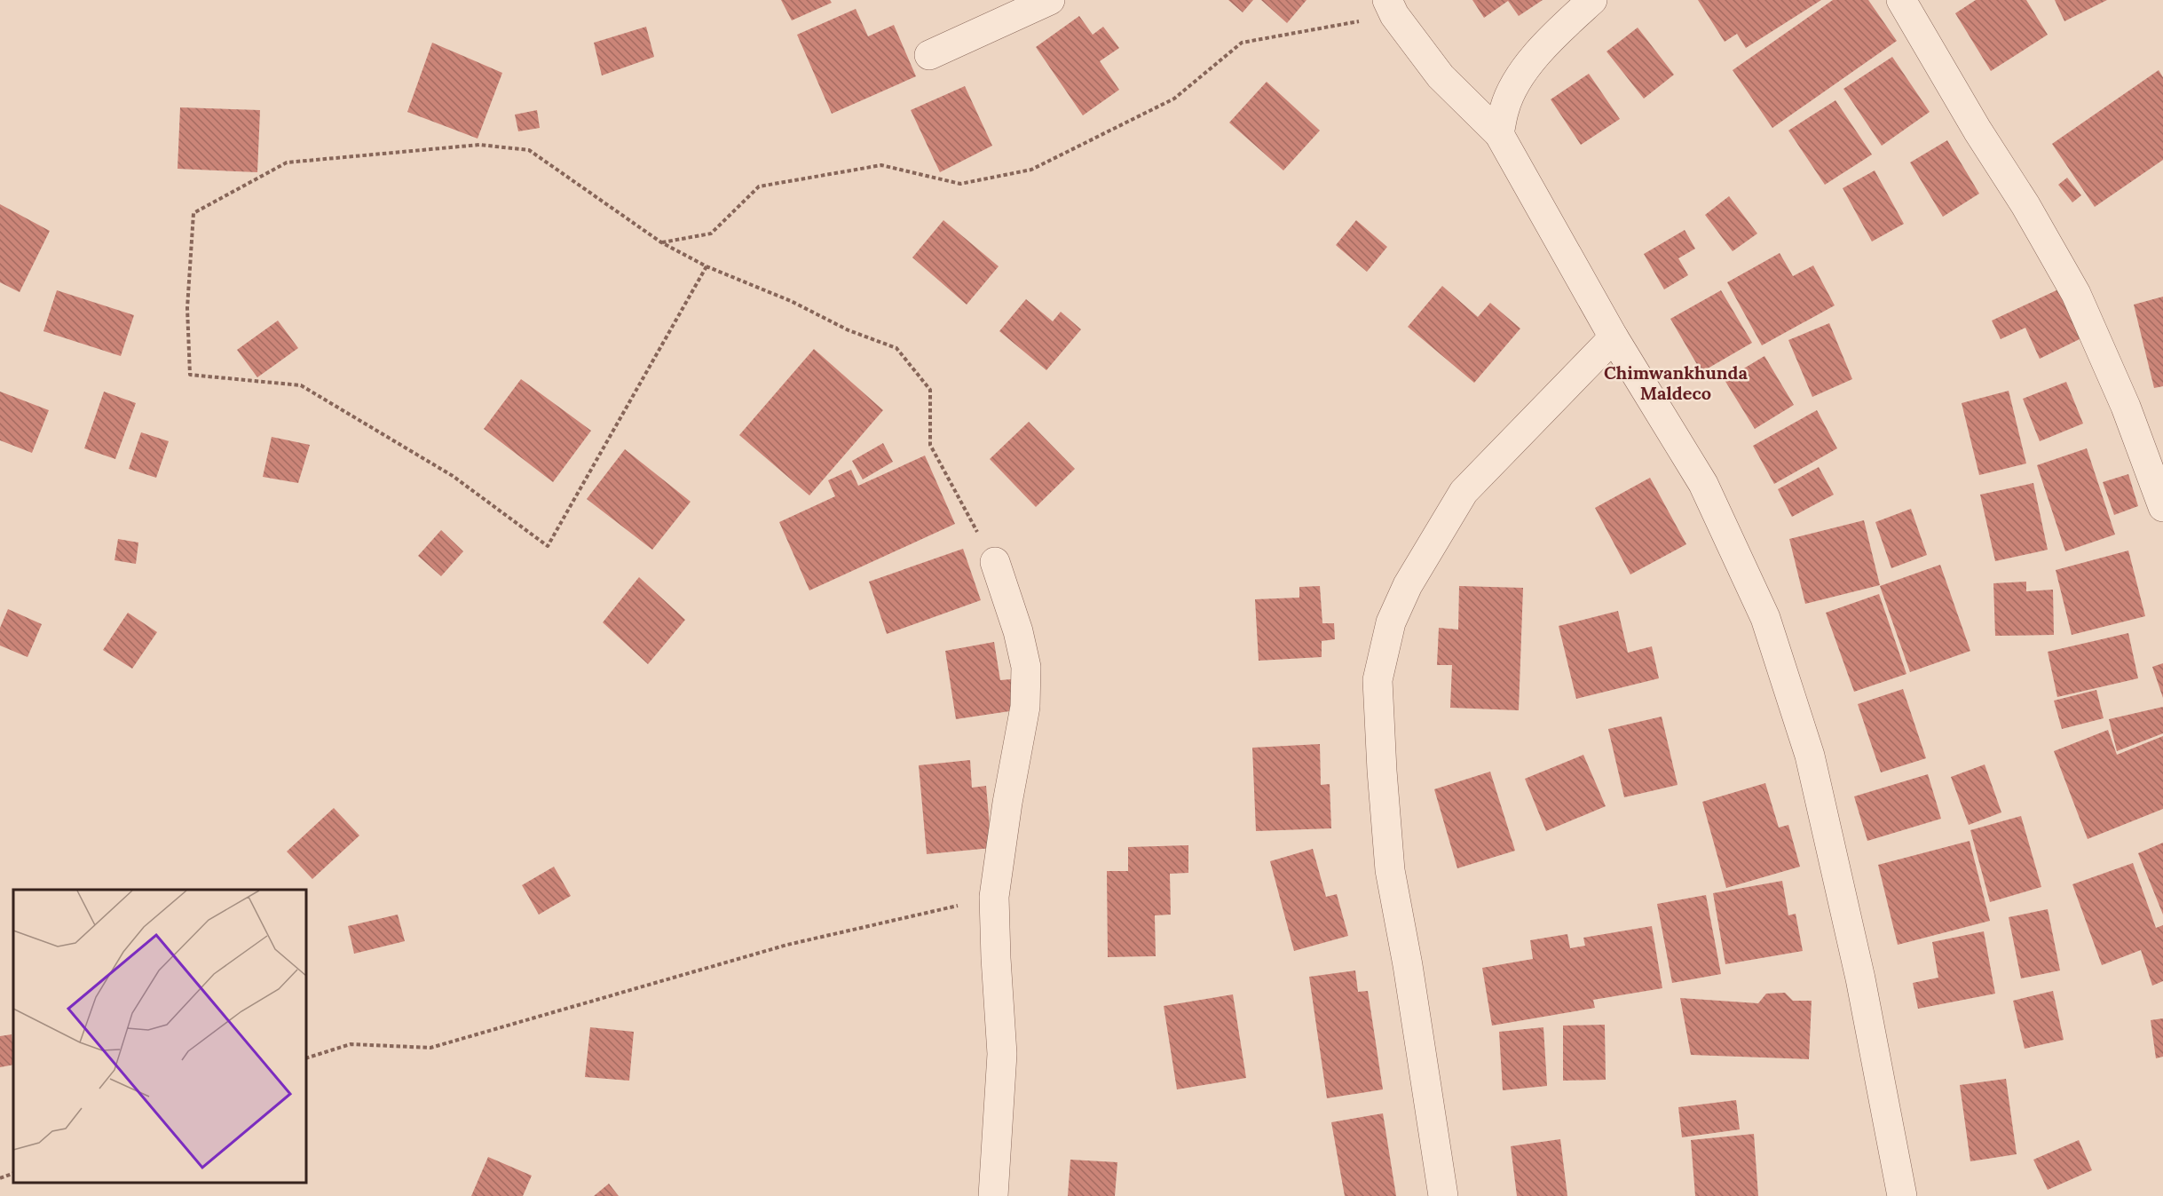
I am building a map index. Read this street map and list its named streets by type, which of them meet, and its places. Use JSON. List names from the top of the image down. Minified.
{"districts":["Chimwankhunda Maldeco"]}
